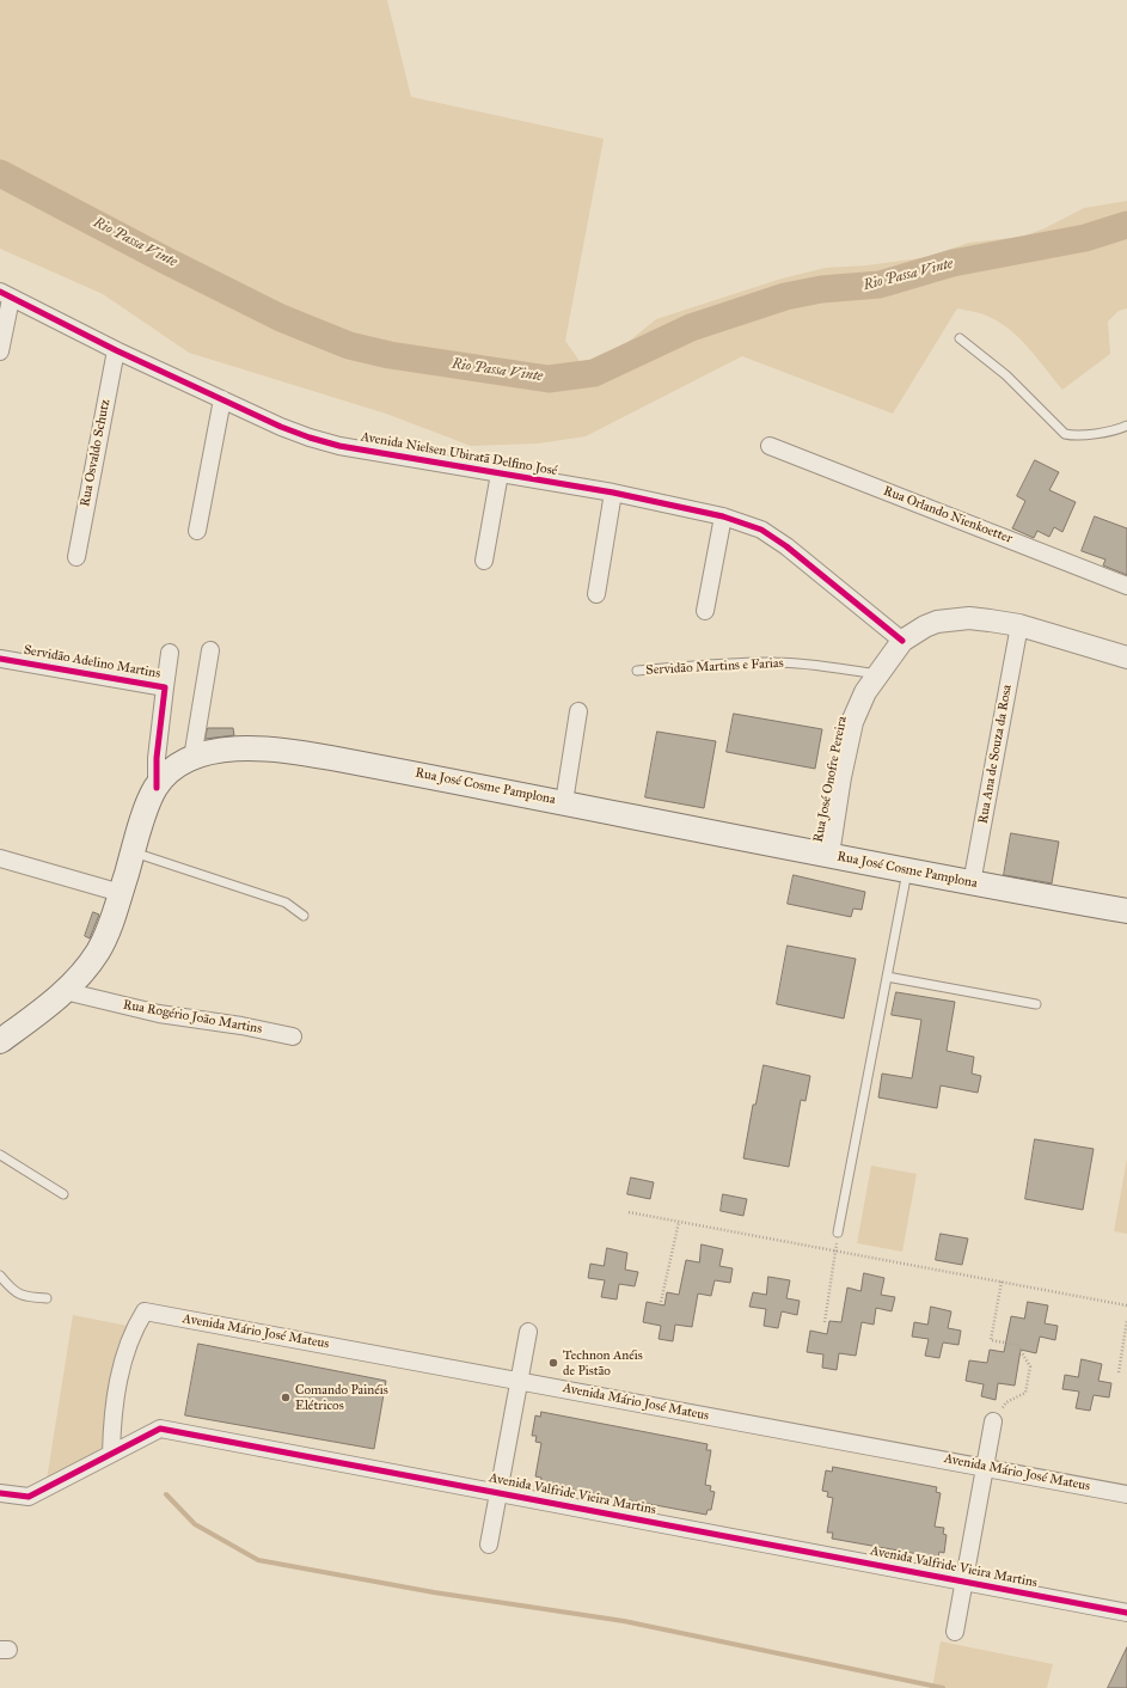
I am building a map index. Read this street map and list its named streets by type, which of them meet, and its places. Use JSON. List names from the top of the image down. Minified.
{"streets":{"main road":["Rua José Cosme Pamplona"],"street":["Rua Osvaldo Schutz","Avenida Nielsen Ubiratã Delfino José","Rua Orlando Nienkoetter","Servidão Adelino Martins","Rua Ana de Souza da Rosa","Rua José Onofre Pereira","Rua Rogério João Martins","Avenida Mário José Mateus","Avenida Valfride Vieira Martins"],"lane":["Servidão Martins e Farias"]},"crossings":[["Rua Osvaldo Schutz","Avenida Nielsen Ubiratã Delfino José"],["Avenida Nielsen Ubiratã Delfino José","Rua José Onofre Pereira"],["Servidão Adelino Martins","Rua José Cosme Pamplona"],["Servidão Martins e Farias","Rua José Onofre Pereira"],["Rua Ana de Souza da Rosa","Rua José Onofre Pereira"],["Rua Ana de Souza da Rosa","Rua José Cosme Pamplona"],["Rua José Onofre Pereira","Rua José Cosme Pamplona"],["Rua José Cosme Pamplona","Rua Rogério João Martins"],["Avenida Mário José Mateus","Avenida Valfride Vieira Martins"]],"water":["Rio Passa Vinte"],"places":["Technon Anéis de Pistão","Comando Painéis Elétricos"]}
